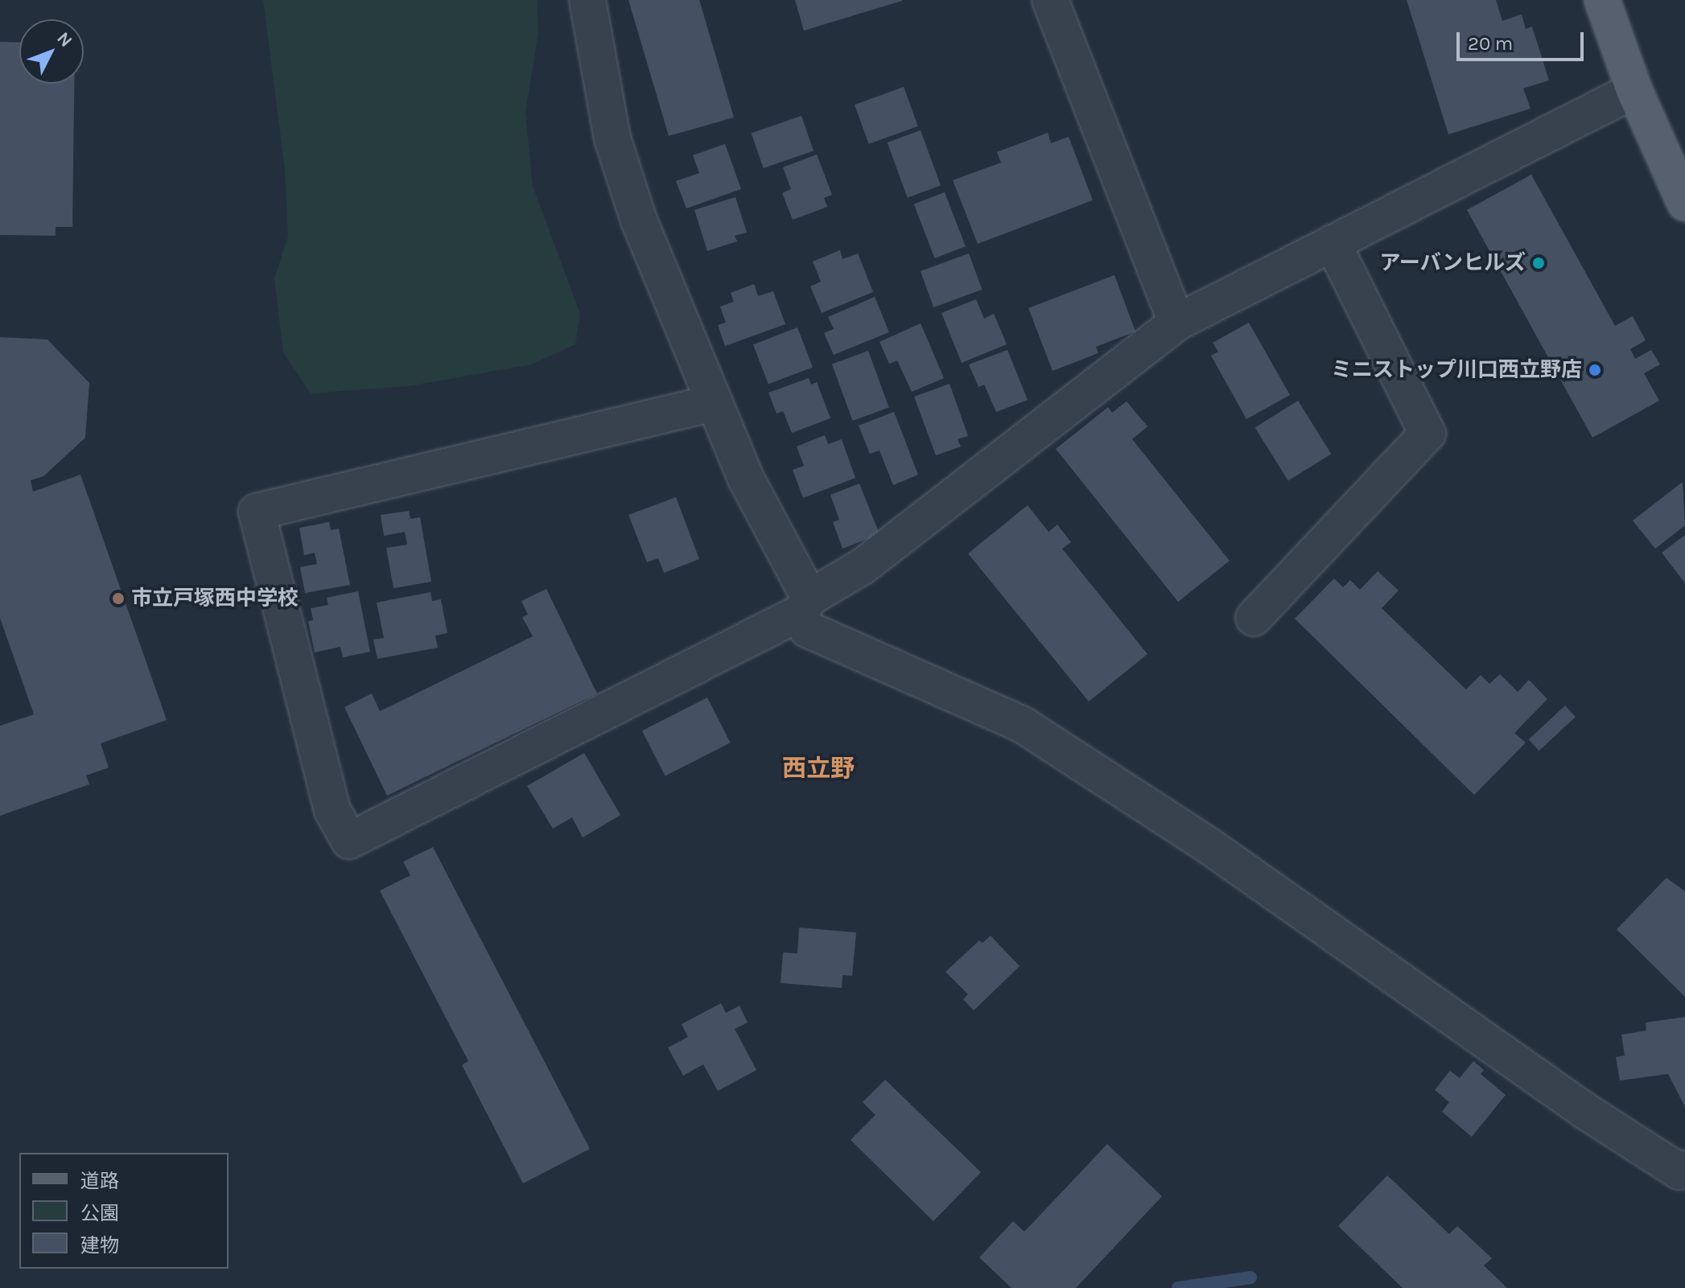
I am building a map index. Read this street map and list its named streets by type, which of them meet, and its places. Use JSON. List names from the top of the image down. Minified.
{"districts":["西立野"],"places":["アーバンヒルズ","ミニストップ川口西立野店","市立戸塚西中学校"],"legend":["道路","公園","建物"],"scale_bar":"20 m","north":"top right"}
